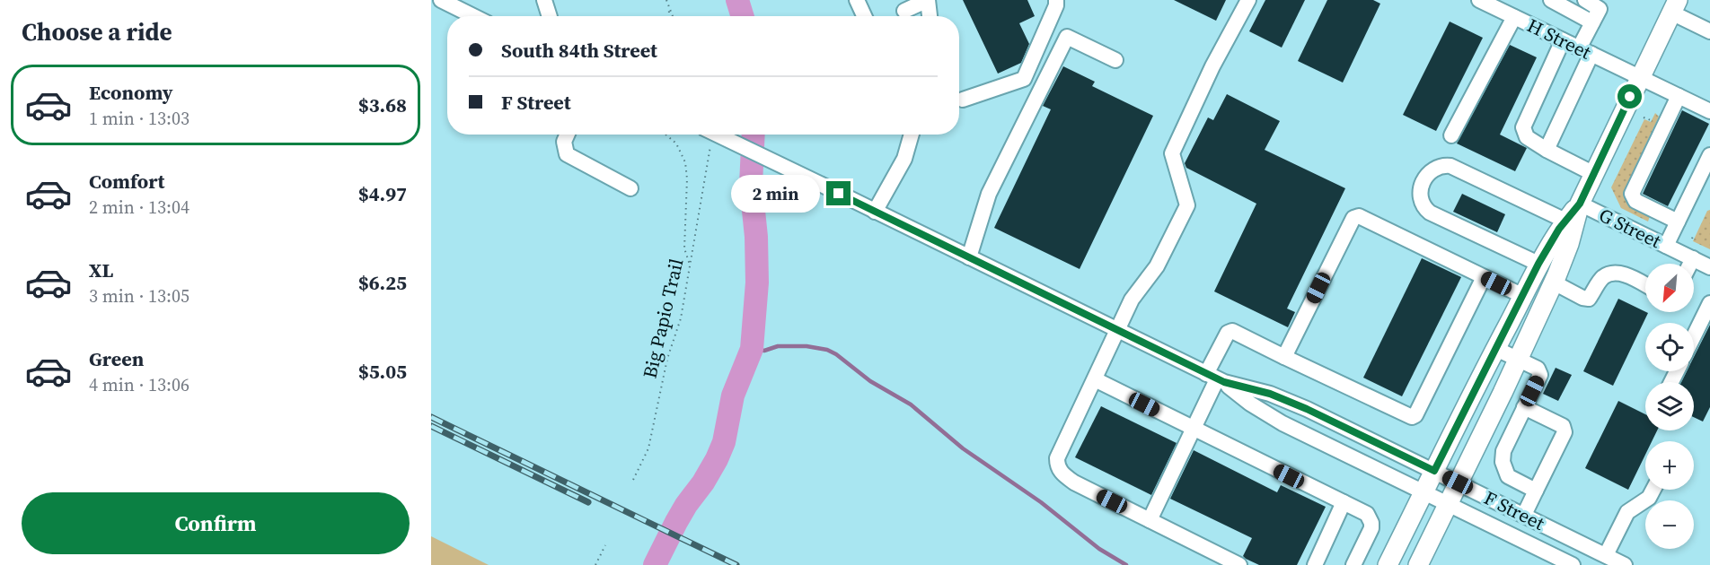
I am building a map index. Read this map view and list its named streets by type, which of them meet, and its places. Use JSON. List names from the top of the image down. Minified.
{"streets":{"street":["H Street","G Street","F Street"],"path":["Big Papio Trail"]},"north":"bottom left","page":{"heading":"Choose a ride","banner":["South 84th Street","F Street"],"list":[{"name":"Economy","note":"1 min · 13:03","value":"$3.68"},{"name":"Comfort","note":"2 min · 13:04","value":"$4.97"},{"name":"XL","note":"3 min · 13:05","value":"$6.25"},{"name":"Green","note":"4 min · 13:06","value":"$5.05"}],"bubble":"2 min","map_buttons":["+","−"],"buttons":"Confirm"}}
